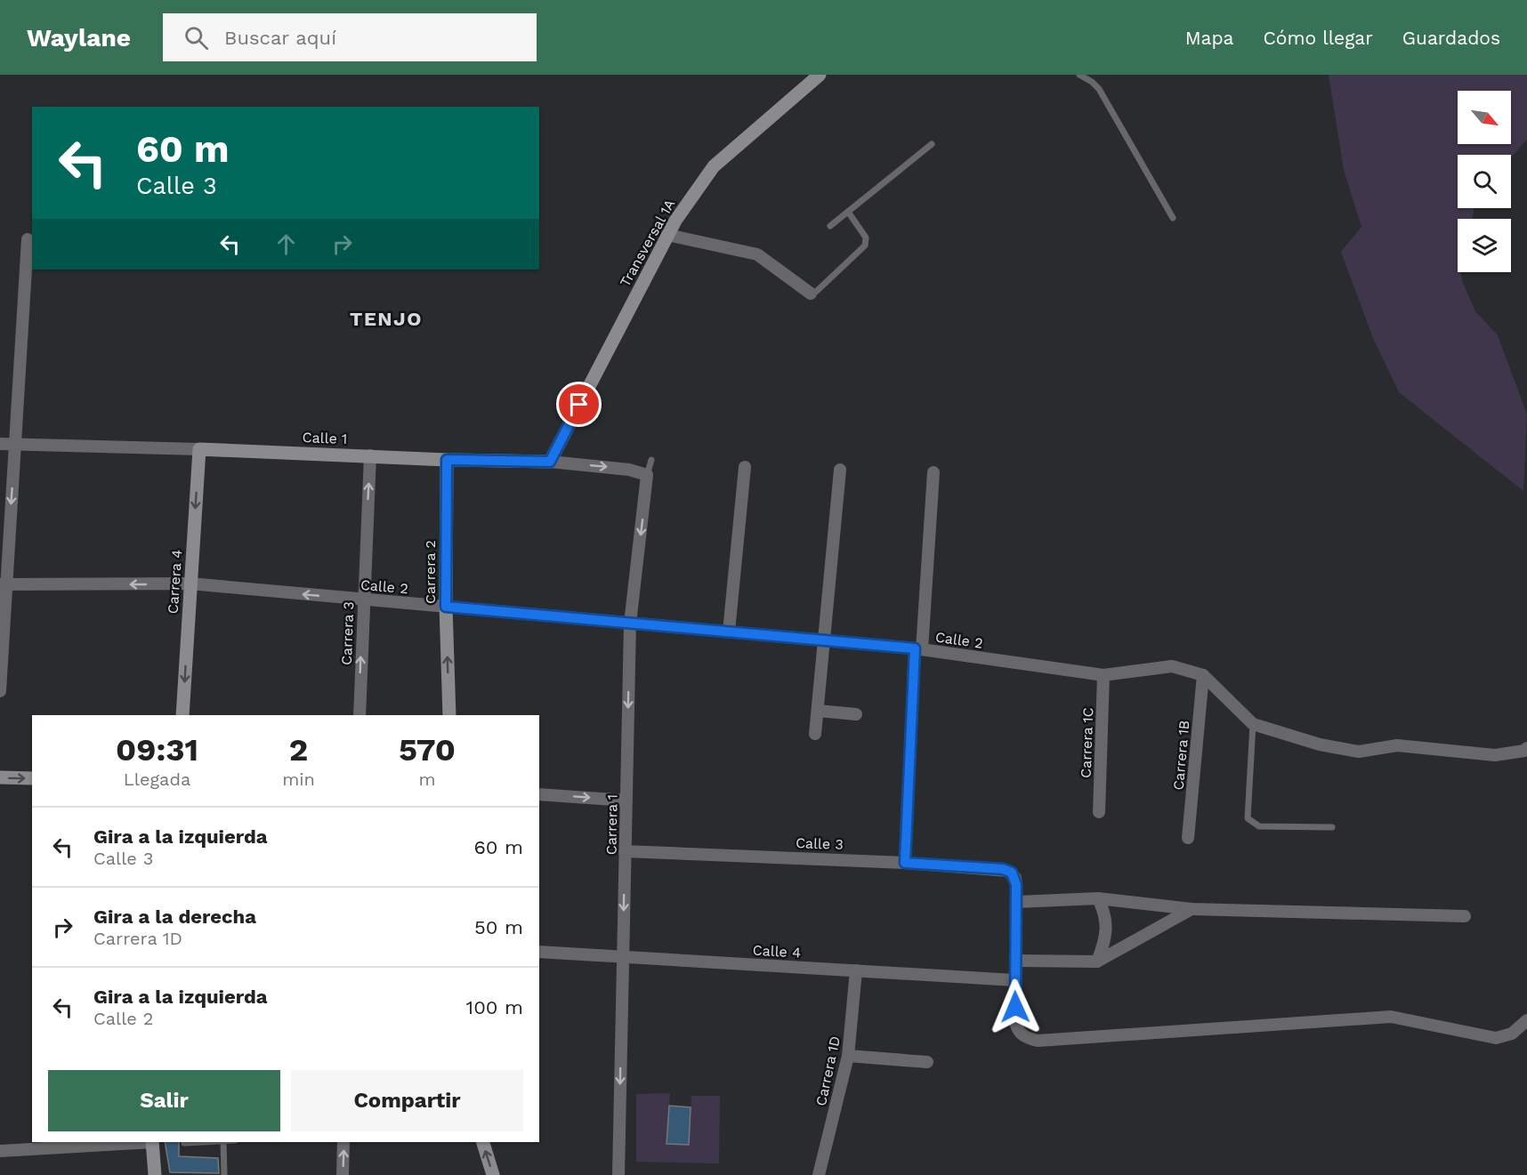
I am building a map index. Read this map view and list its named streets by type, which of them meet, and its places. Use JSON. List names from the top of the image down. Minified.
{"streets":{"main road":["Transversal 1A","Calle 1","Carrera 2","Carrera 4"],"street":["Calle 2","Carrera 3","Carrera 1C","Carrera 1B","Carrera 1","Calle 3","Calle 4","Carrera 1D"]},"crossings":[["Transversal 1A","Calle 1"],["Calle 1","Carrera 2"],["Calle 1","Carrera 4"],["Calle 1","Carrera 3"],["Calle 1","Carrera 1"],["Carrera 2","Calle 2"],["Carrera 4","Calle 2"],["Calle 2","Carrera 3"],["Calle 2","Carrera 1C"],["Calle 2","Carrera 1B"],["Calle 2","Carrera 1"],["Carrera 1","Calle 3"],["Carrera 1","Calle 4"],["Calle 4","Carrera 1D"]],"one_way":["Carrera 2","Carrera 4","Carrera 3","Carrera 1"],"districts":["TENJO"],"north":"bottom right","page":{"header":"Waylane","search":"Buscar aquí","nav":["Mapa","Cómo llegar","Guardados"],"turn":["60 m","Calle 3"],"eta":["09:31","Llegada","2","min","570","m"],"list":[{"name":"Gira a la izquierda","note":"Calle 3","value":"60 m"},{"name":"Gira a la derecha","note":"Carrera 1D","value":"50 m"},{"name":"Gira a la izquierda","note":"Calle 2","value":"100 m"}],"buttons":["Salir","Compartir"]}}
